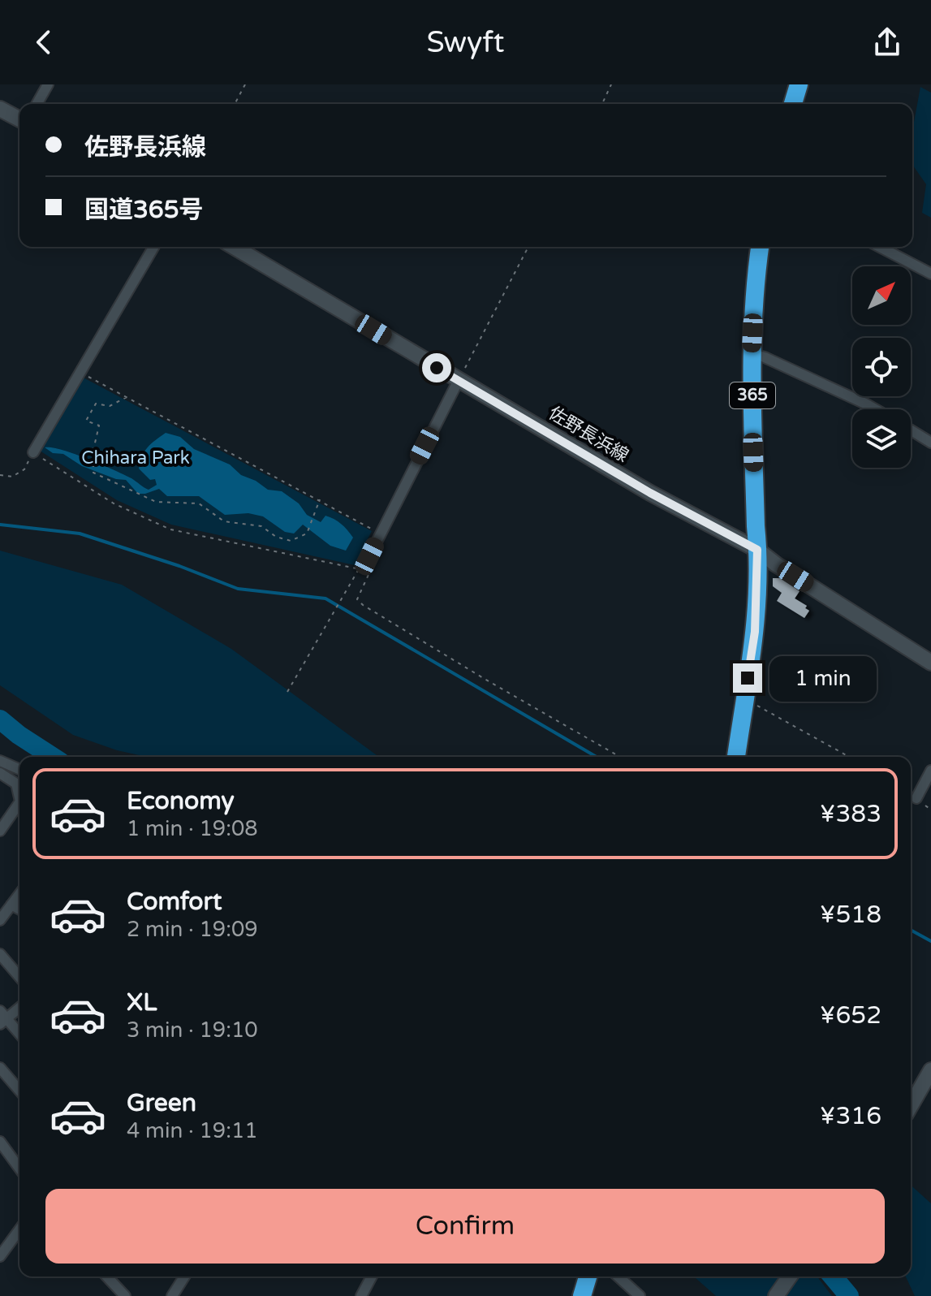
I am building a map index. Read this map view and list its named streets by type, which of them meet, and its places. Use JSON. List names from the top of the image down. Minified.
{"streets":{"highway":["365"],"main road":["佐野長浜線"]},"crossings":[["365","佐野長浜線"]],"parks":["Chihara Park"],"north":"top right","page":{"header":"Swyft","banner":["佐野長浜線","国道365号"],"bubble":"1 min","list":[{"name":"Economy","note":"1 min · 19:08","value":"¥383"},{"name":"Comfort","note":"2 min · 19:09","value":"¥518"},{"name":"XL","note":"3 min · 19:10","value":"¥652"},{"name":"Green","note":"4 min · 19:11","value":"¥316"}],"buttons":"Confirm"}}
